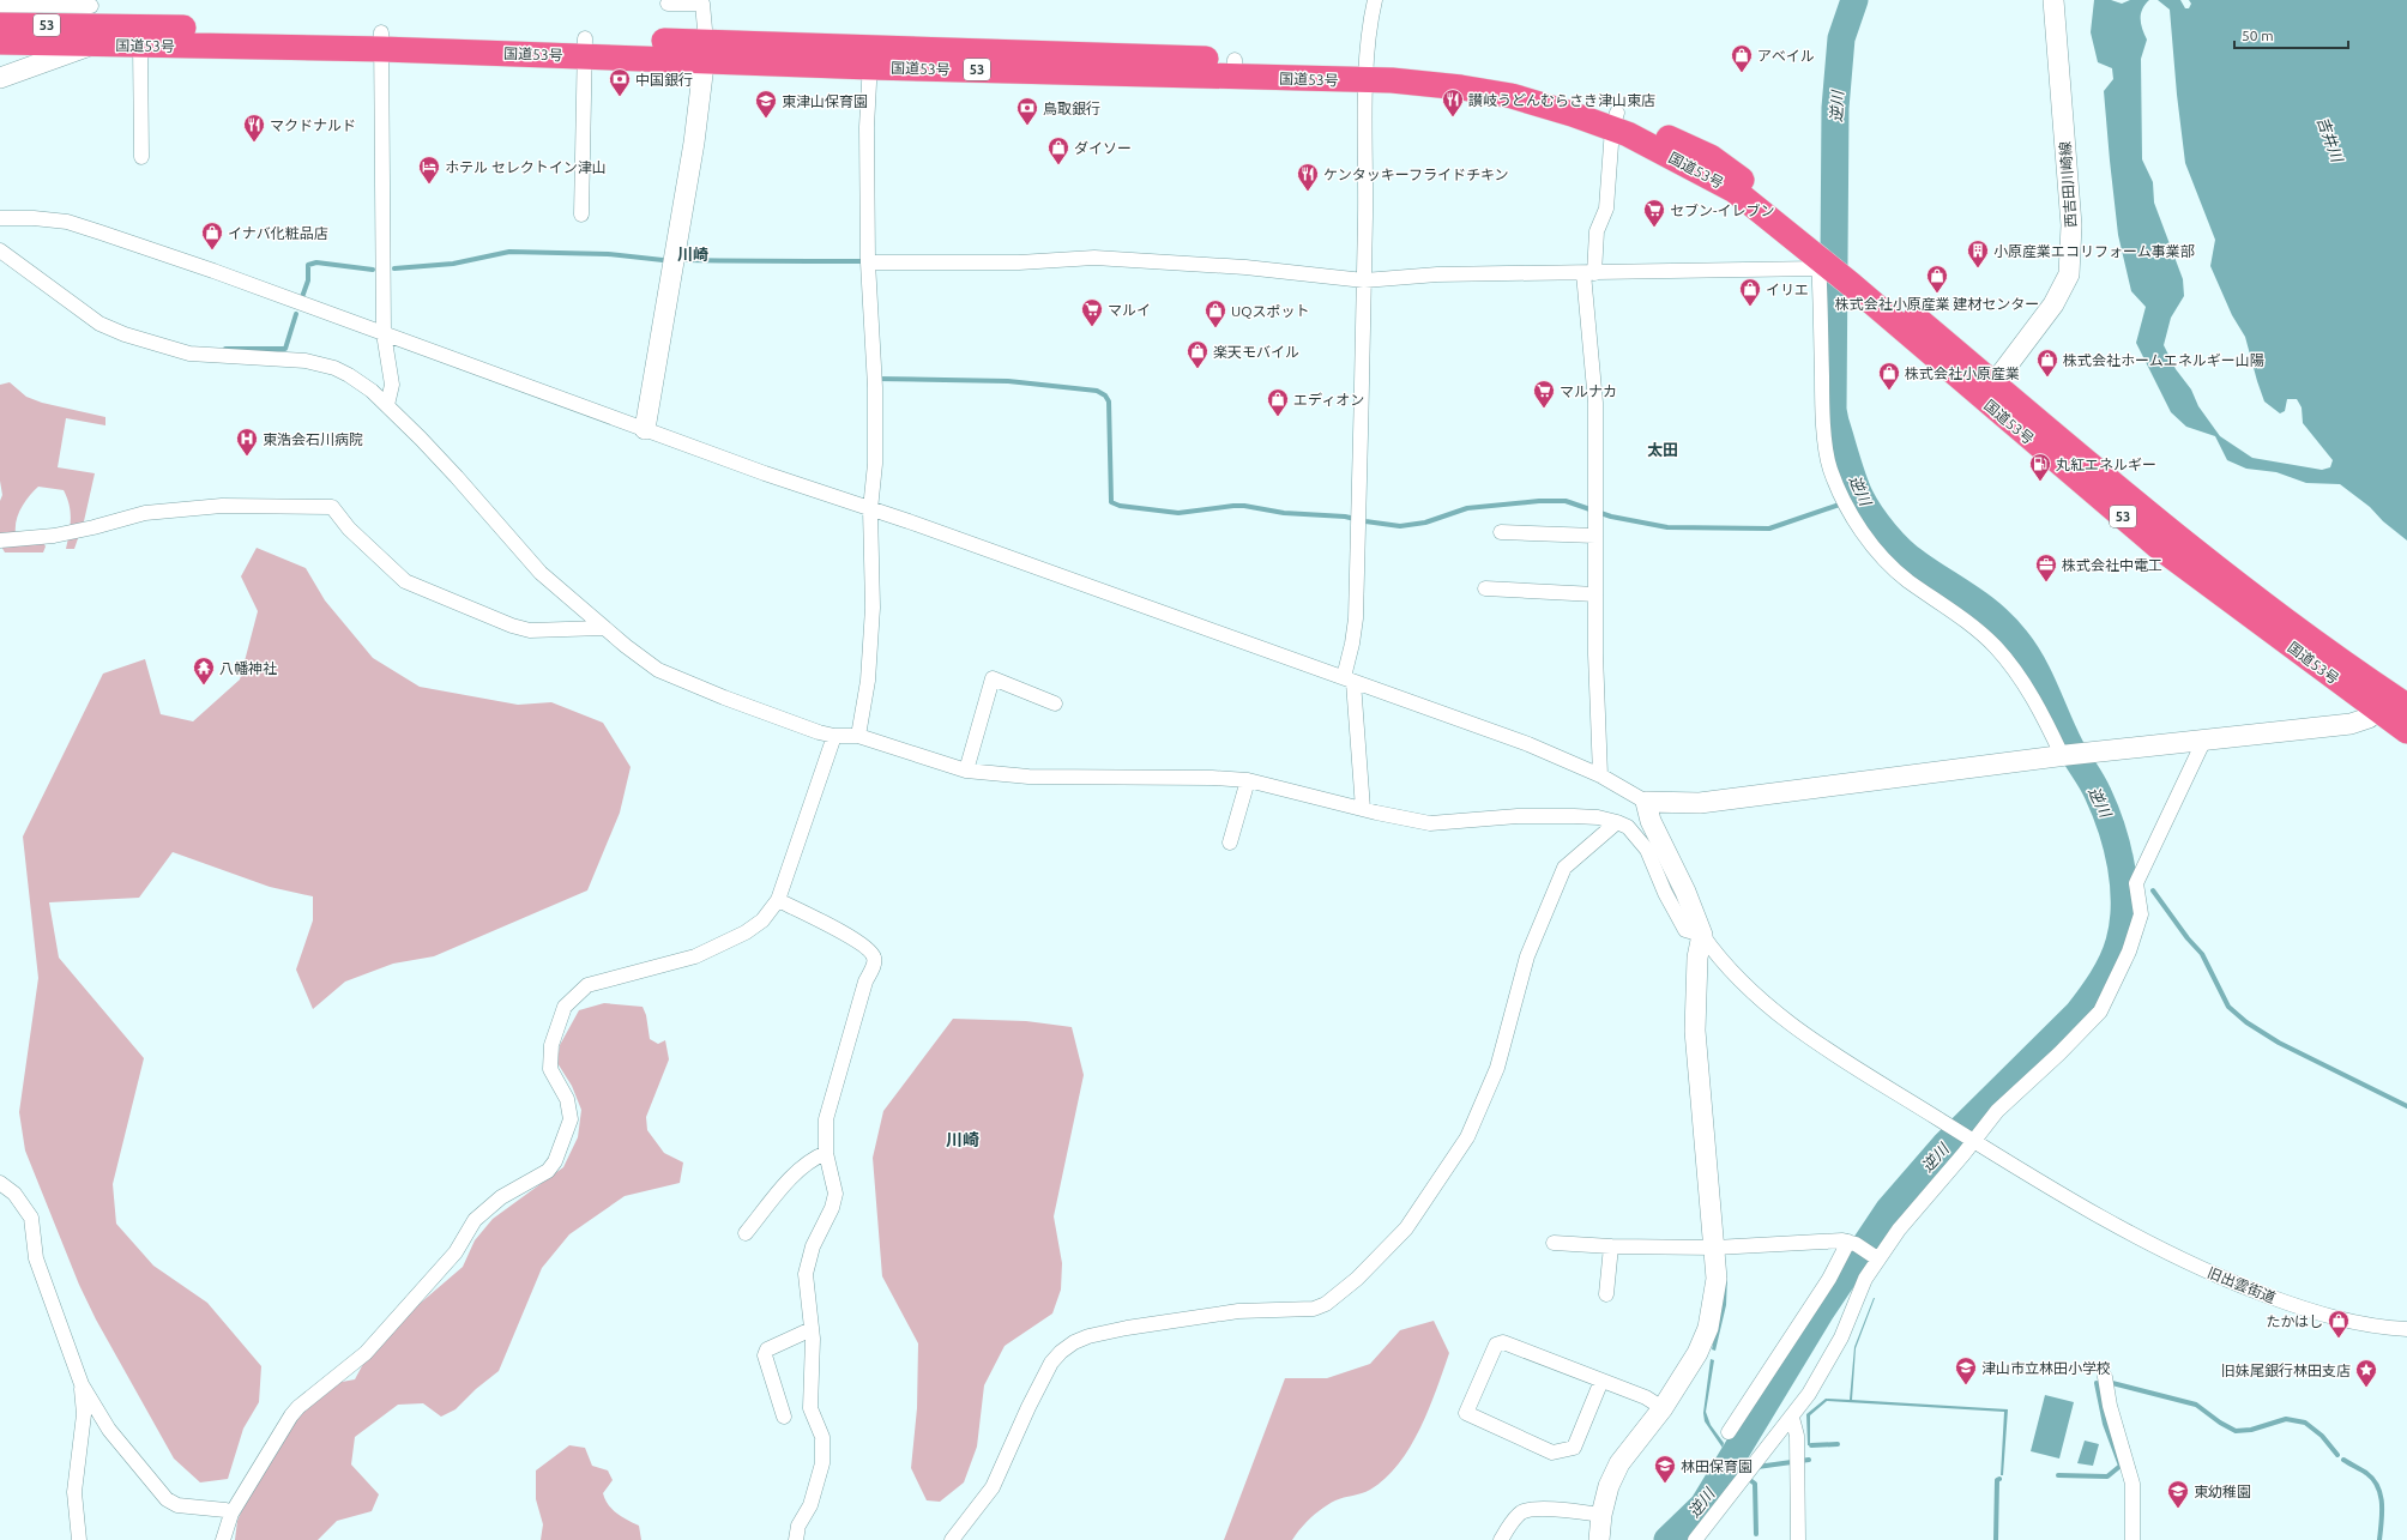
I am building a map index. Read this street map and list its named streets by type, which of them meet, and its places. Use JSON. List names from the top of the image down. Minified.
{"streets":{"highway":["53","国道53号"],"street":["西吉田川崎線","旧出雲街道"]},"crossings":[["国道53号","西吉田川崎線"]],"districts":["川崎","太田","川崎"],"water":["逆川","吉井川"],"places":{"shop":["アベイル","ダイソー","イナバ化粧品店","株式会社小原産業 建材センター","イリエ","UQスポット","楽天モバイル","株式会社ホームエネルギー山陽","株式会社小原産業","エディオン","たかはし"],"bank":["中国銀行","鳥取銀行"],"restaurant":["讃岐うどんむらさき津山東店","マクドナルド","ケンタッキーフライドチキン"],"school or university":["東津山保育園","津山市立林田小学校","林田保育園","東幼稚園"],"hotel":["ホテル セレクトイン津山"],"supermarket":["セブン-イレブン","マルイ","マルナカ"],"building":["小原産業エコリフォーム事業部"],"hospital":["東浩会石川病院"],"fuel station":["丸紅エネルギー"],"office":["株式会社中電工"],"temple":["八幡神社"],"place":["旧妹尾銀行林田支店"]},"scale_bar":"50 m"}
